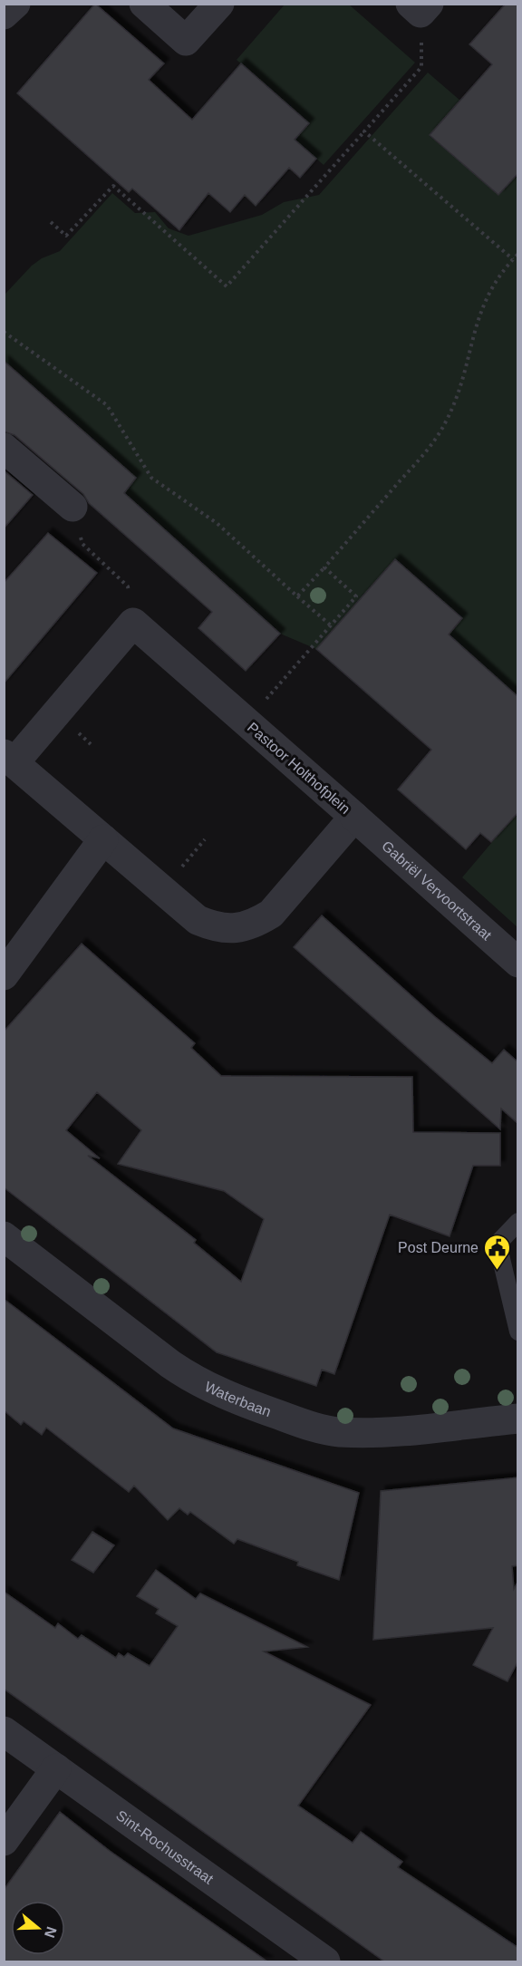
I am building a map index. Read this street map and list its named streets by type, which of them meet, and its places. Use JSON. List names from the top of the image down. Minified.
{"streets":{"street":["Pastoor Holthofplein","Gabriël Vervoortstraat","Waterbaan","Sint-Rochusstraat"]},"crossings":[["Pastoor Holthofplein","Gabriël Vervoortstraat"]],"places":{"public building":["Post Deurne"]},"north":"right"}
